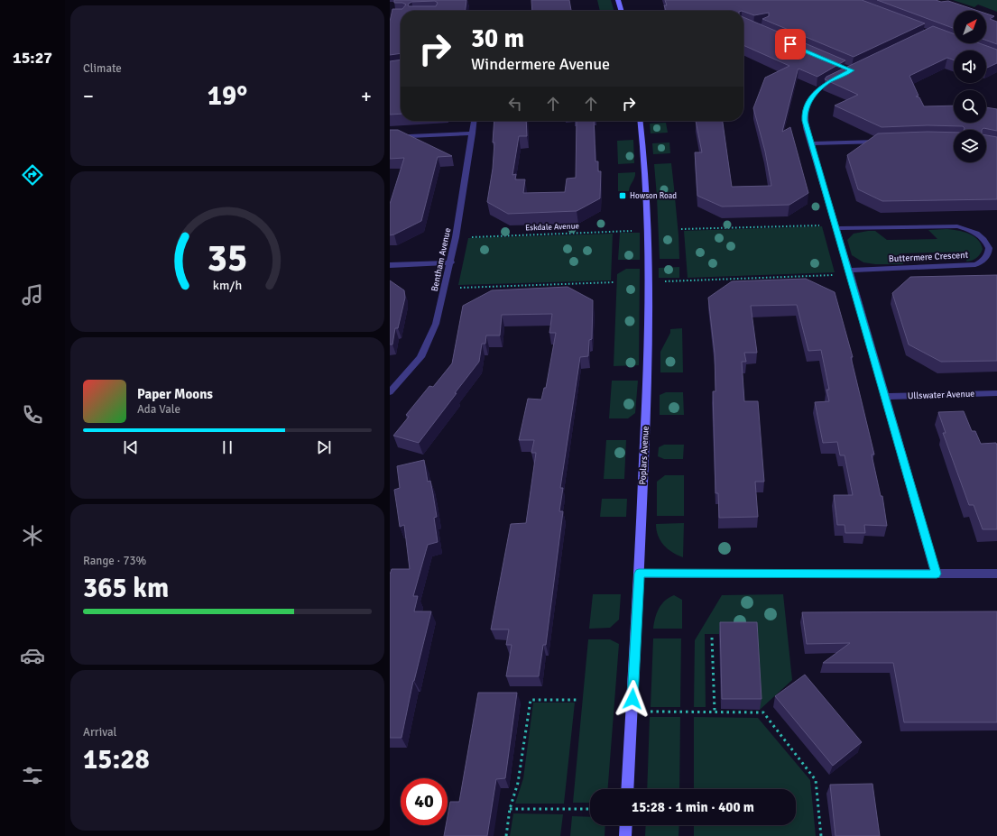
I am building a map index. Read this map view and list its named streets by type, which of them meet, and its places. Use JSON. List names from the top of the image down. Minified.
{"streets":{"street":["Buttermere Crescent","Bentham Avenue","Ullswater Avenue","Poplars Avenue"],"path":["Eskdale Avenue"]},"crossings":[["Eskdale Avenue","Bentham Avenue"],["Eskdale Avenue","Poplars Avenue"]],"places":{"transit":["Howson Road"]},"north":"top right","page":{"tabs":"15:27","tile":["Climate",["Range · 73%","365 km"],["Arrival","15:28"]],"turn":["30 m","Windermere Avenue"],"heat":["−","19°","+"],"song":["Paper Moons","Ada Vale"],"limit":"40","trip":"15:28 · 1 min · 400 m","gauge":["35","km/h"]}}
